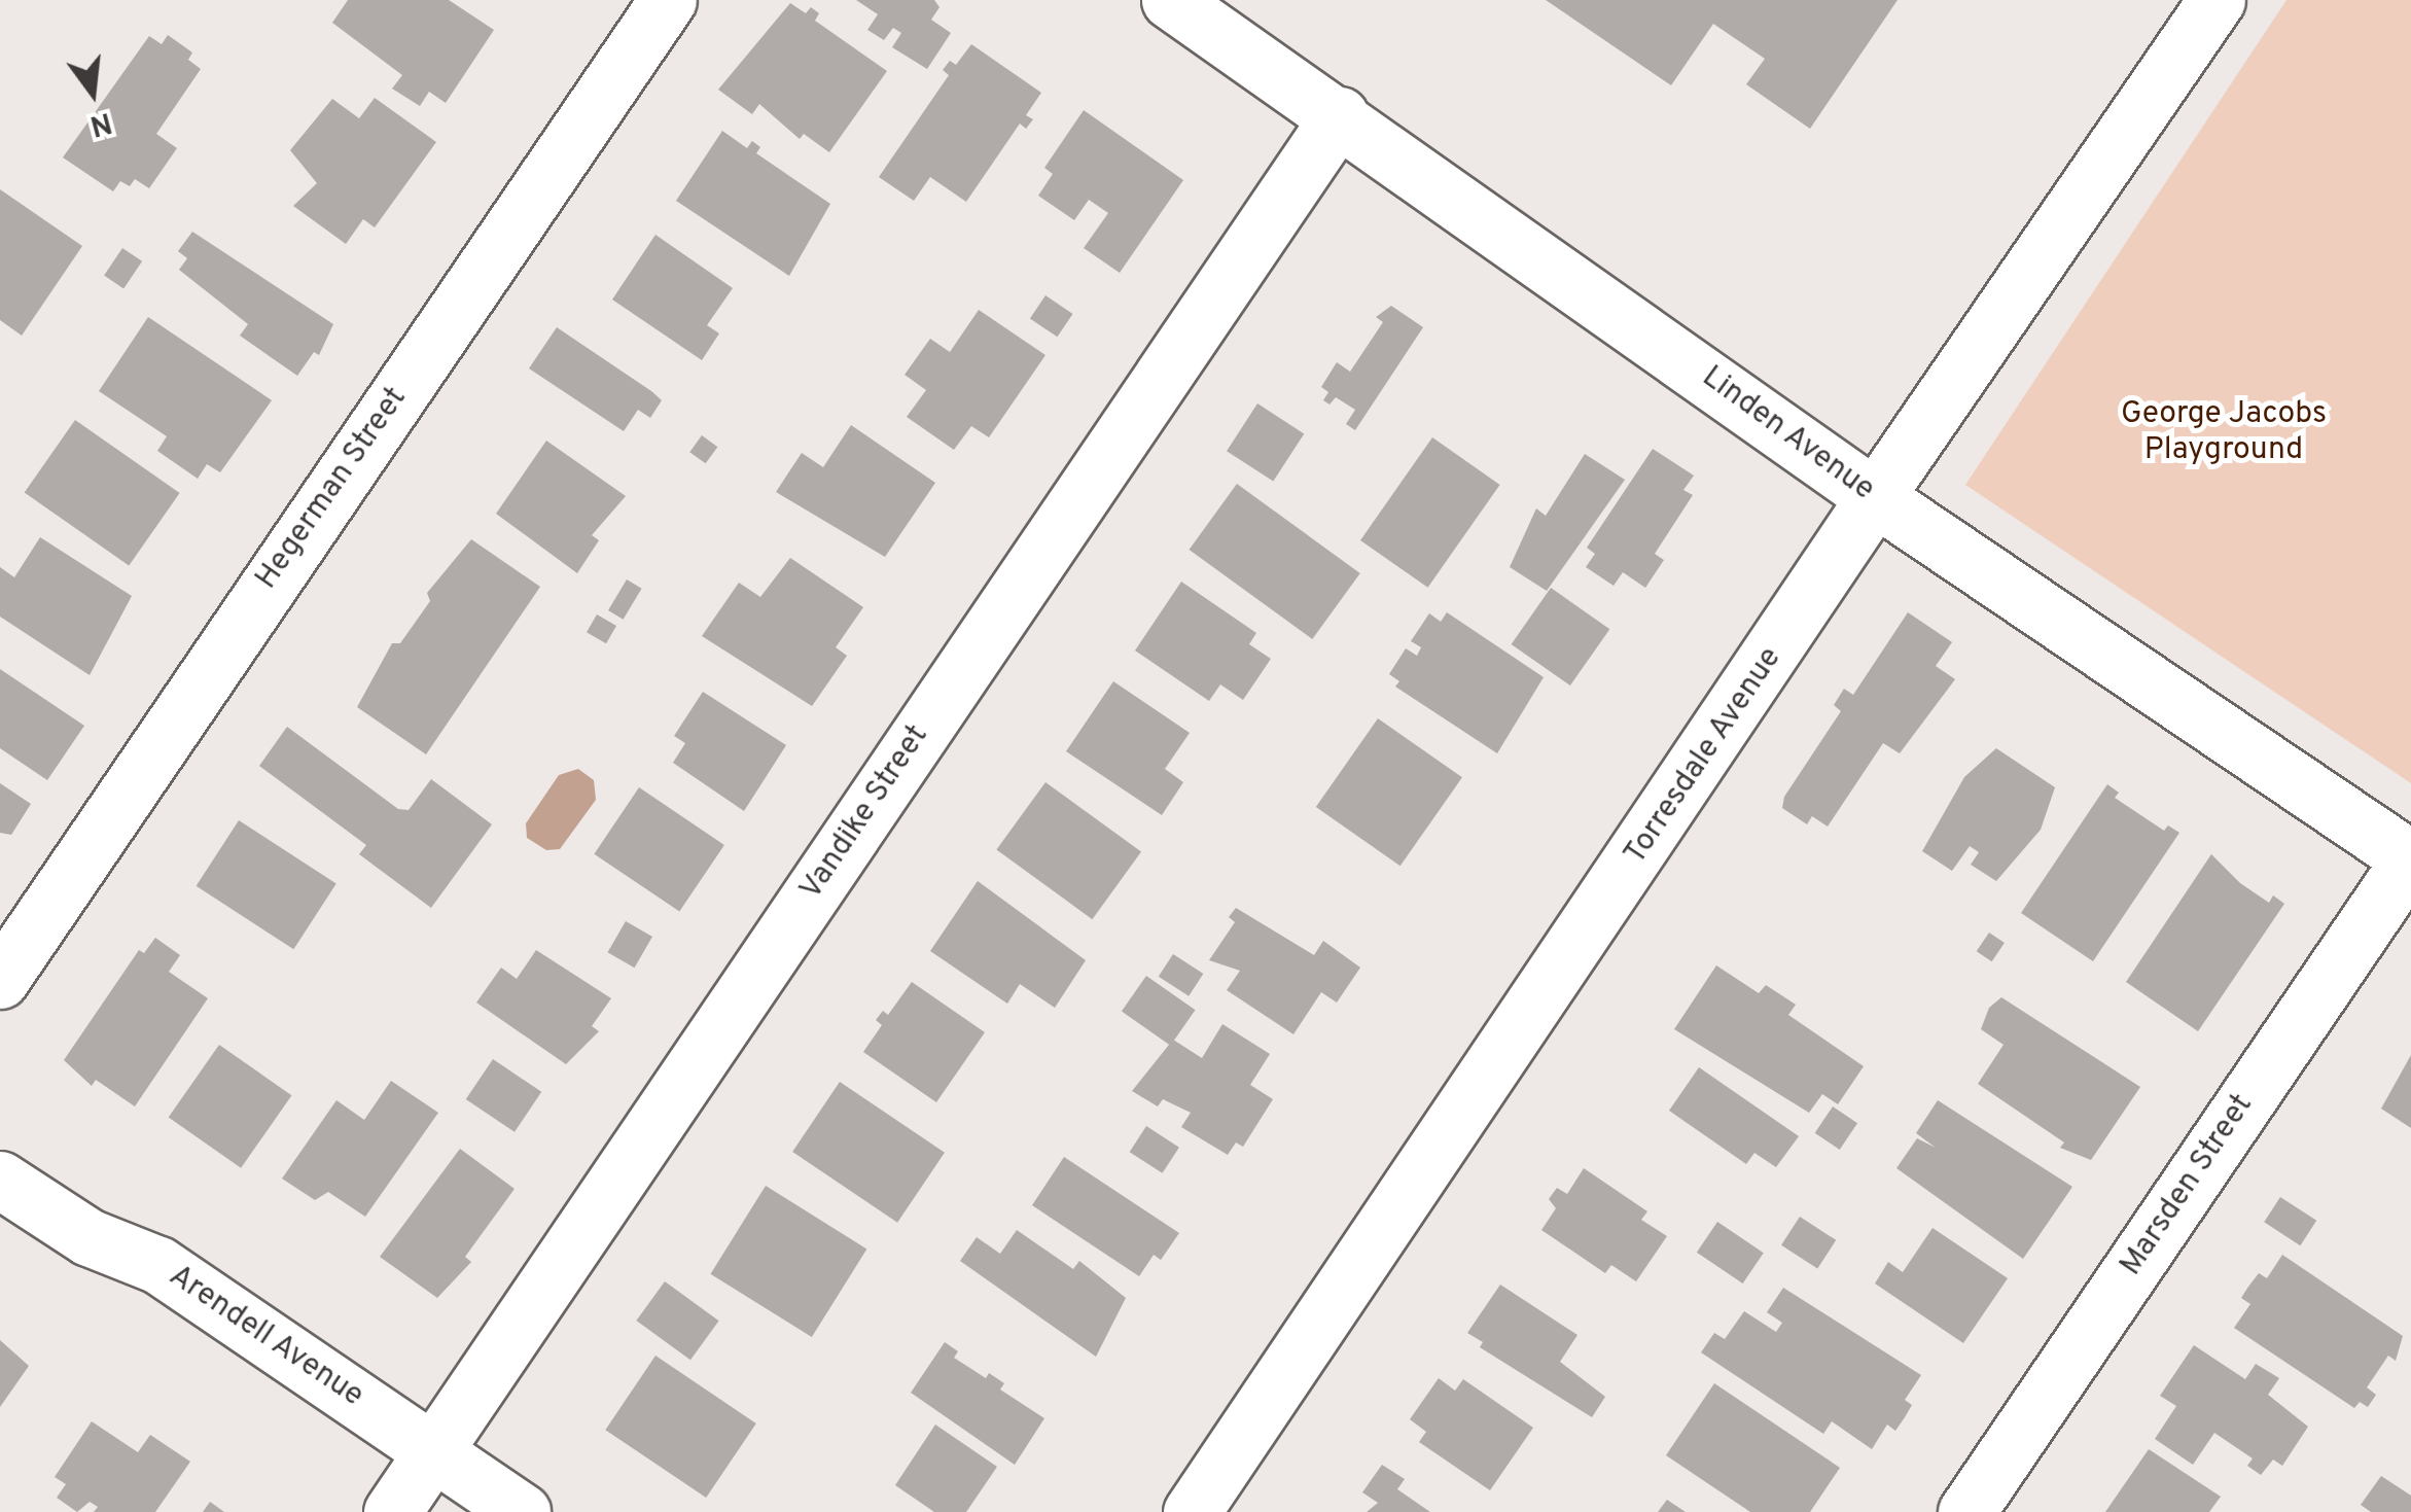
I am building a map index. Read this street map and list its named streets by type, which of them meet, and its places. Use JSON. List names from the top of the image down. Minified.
{"streets":{"street":["Linden Avenue","Hegerman Street","Torresdale Avenue","Vandike Street","Marsden Street","Arendell Avenue"]},"crossings":[["Linden Avenue","Torresdale Avenue"],["Linden Avenue","Vandike Street"],["Linden Avenue","Marsden Street"],["Vandike Street","Arendell Avenue"]],"parks":["George Jacobs Playground"],"north":"bottom"}
